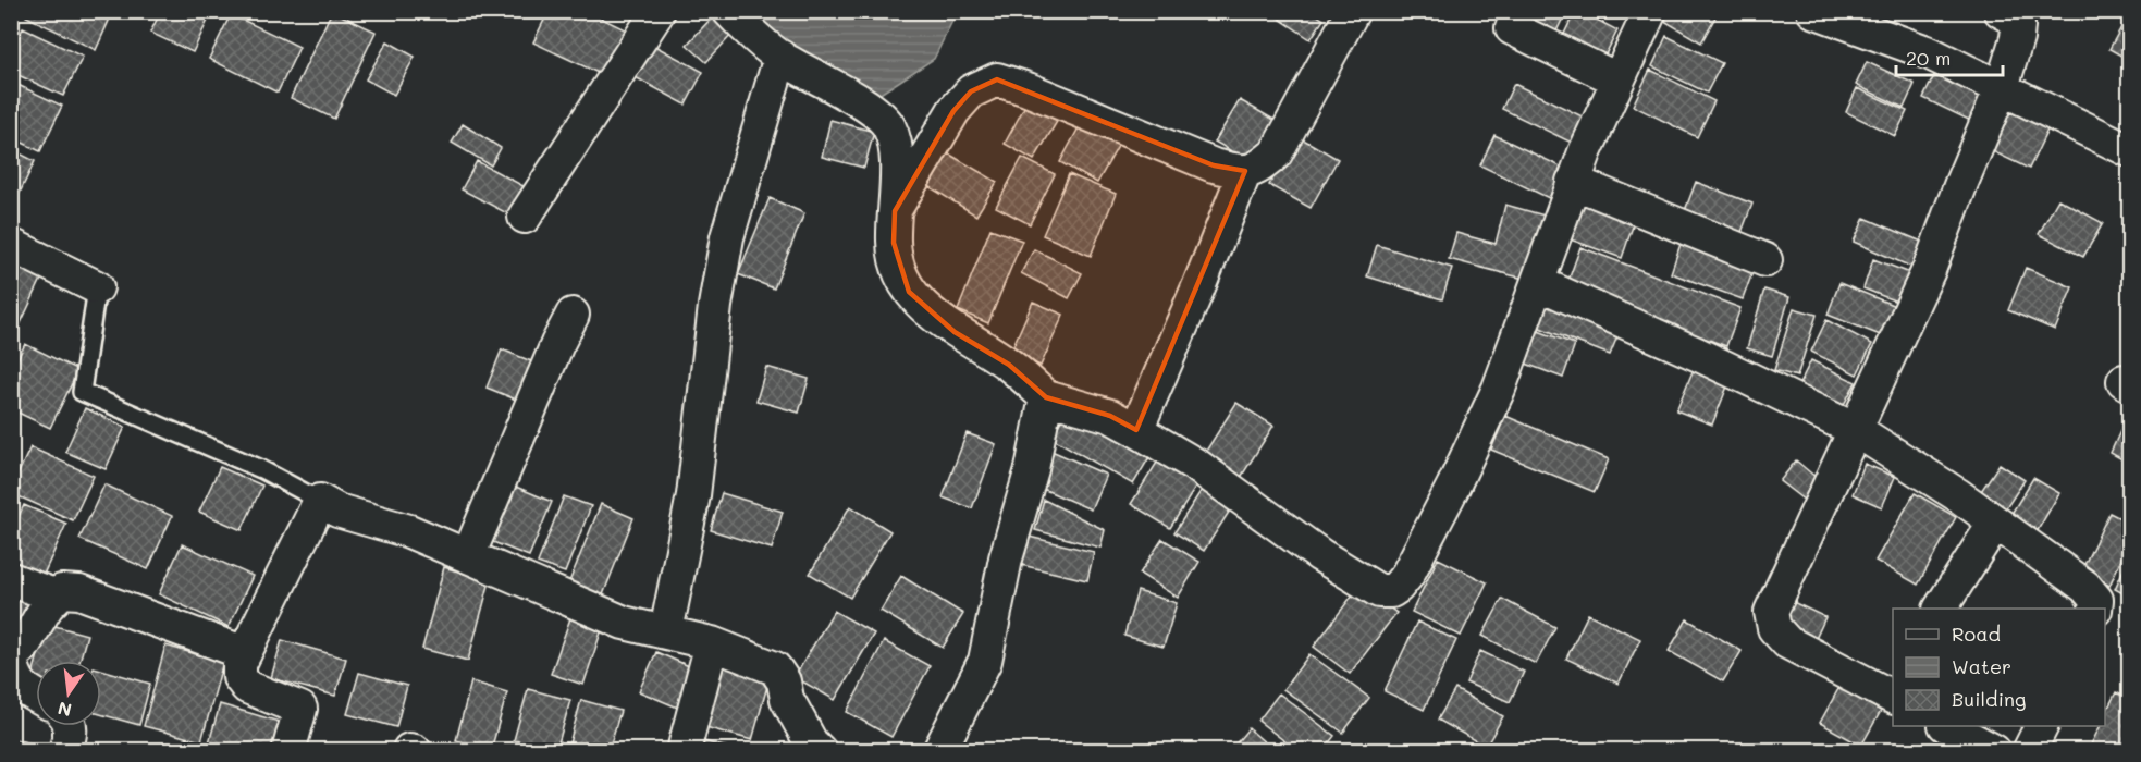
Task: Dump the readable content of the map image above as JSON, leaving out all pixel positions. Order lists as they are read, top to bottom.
{
  "legend": ["Road", "Water", "Building"],
  "scale_bar": "20 m",
  "north": "bottom"
}
